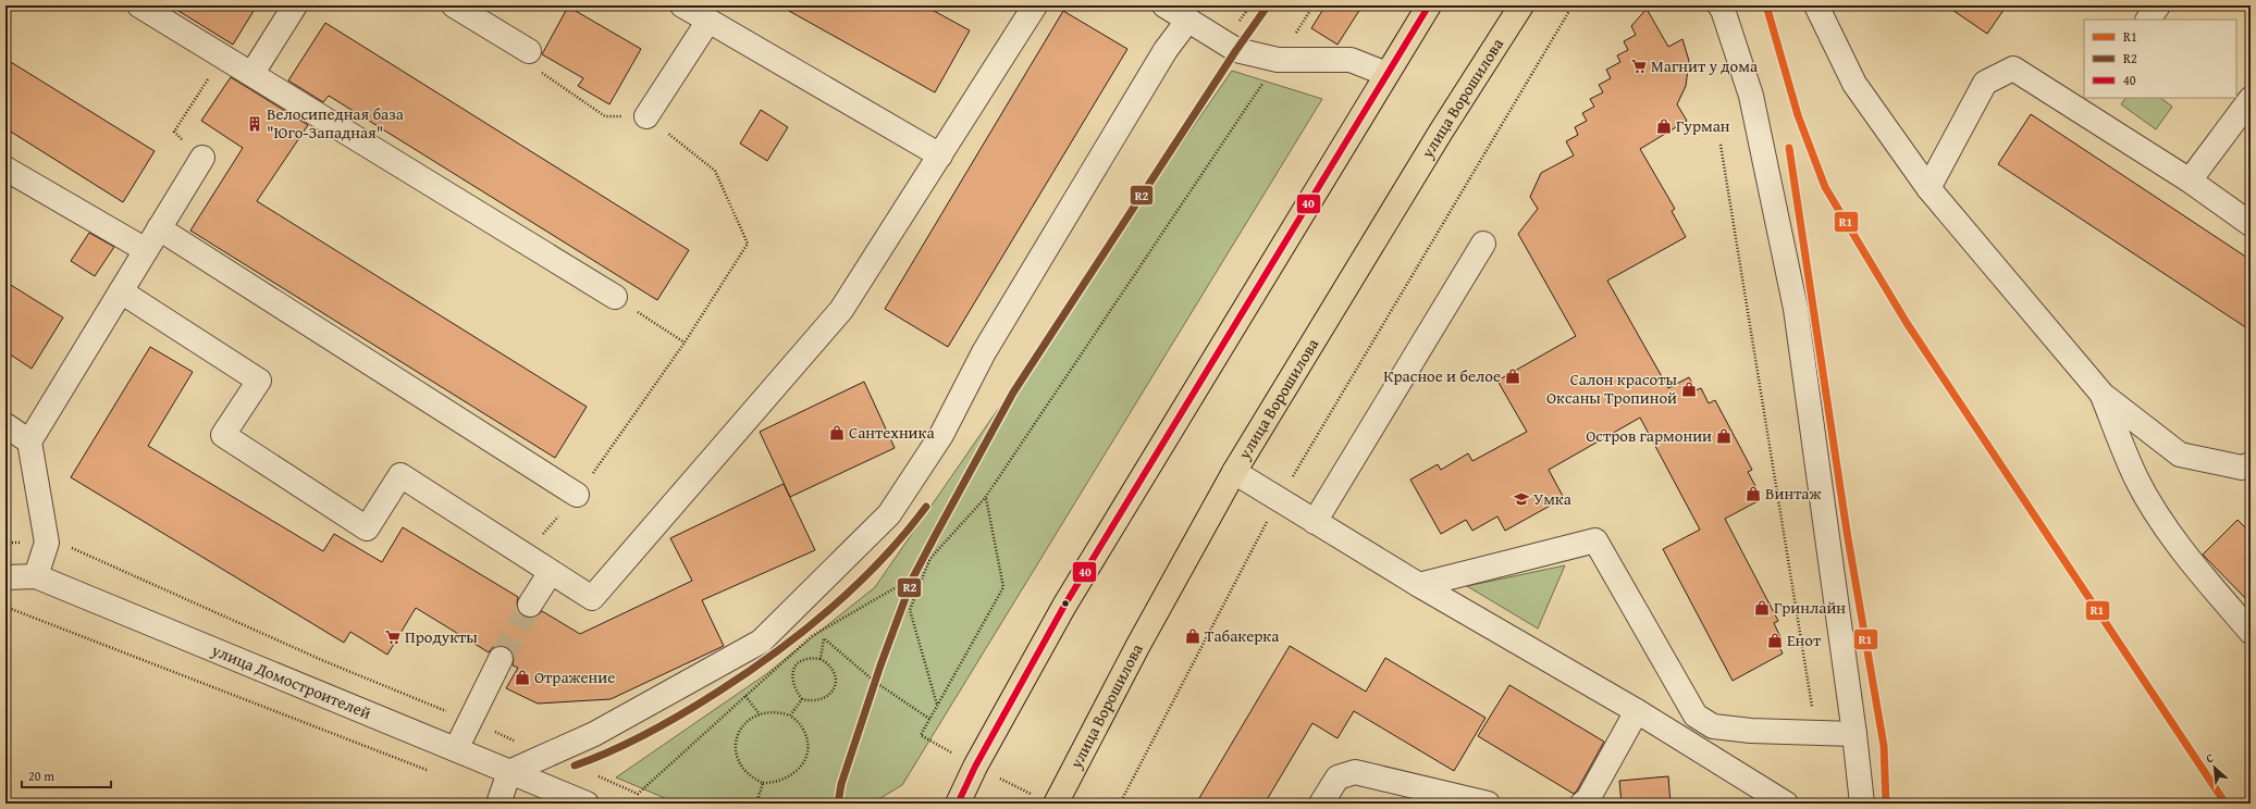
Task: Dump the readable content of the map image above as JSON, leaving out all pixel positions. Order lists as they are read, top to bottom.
{
  "streets": {
    "main road": ["улица Ворошилова"],
    "street": ["улица Домостроителей"]
  },
  "places": {
    "supermarket": ["Магнит у дома", "Продукты"],
    "building": ["Велосипедная база \"Юго-Западная\""],
    "shop": [
      "Гурман",
      "Красное и белое",
      "Салон красоты Оксаны Тропиной",
      "Сантехника",
      "Остров гармонии",
      "Винтаж",
      "Гринлайн",
      "Табакерка",
      "Енот",
      "Отражение"
    ],
    "school or university": ["Умка"]
  },
  "lines": ["transit line R1", "transit line R2", "transit line 40"],
  "legend": ["R1", "R2", "40"],
  "scale_bar": "20 m",
  "north": "top left"
}
